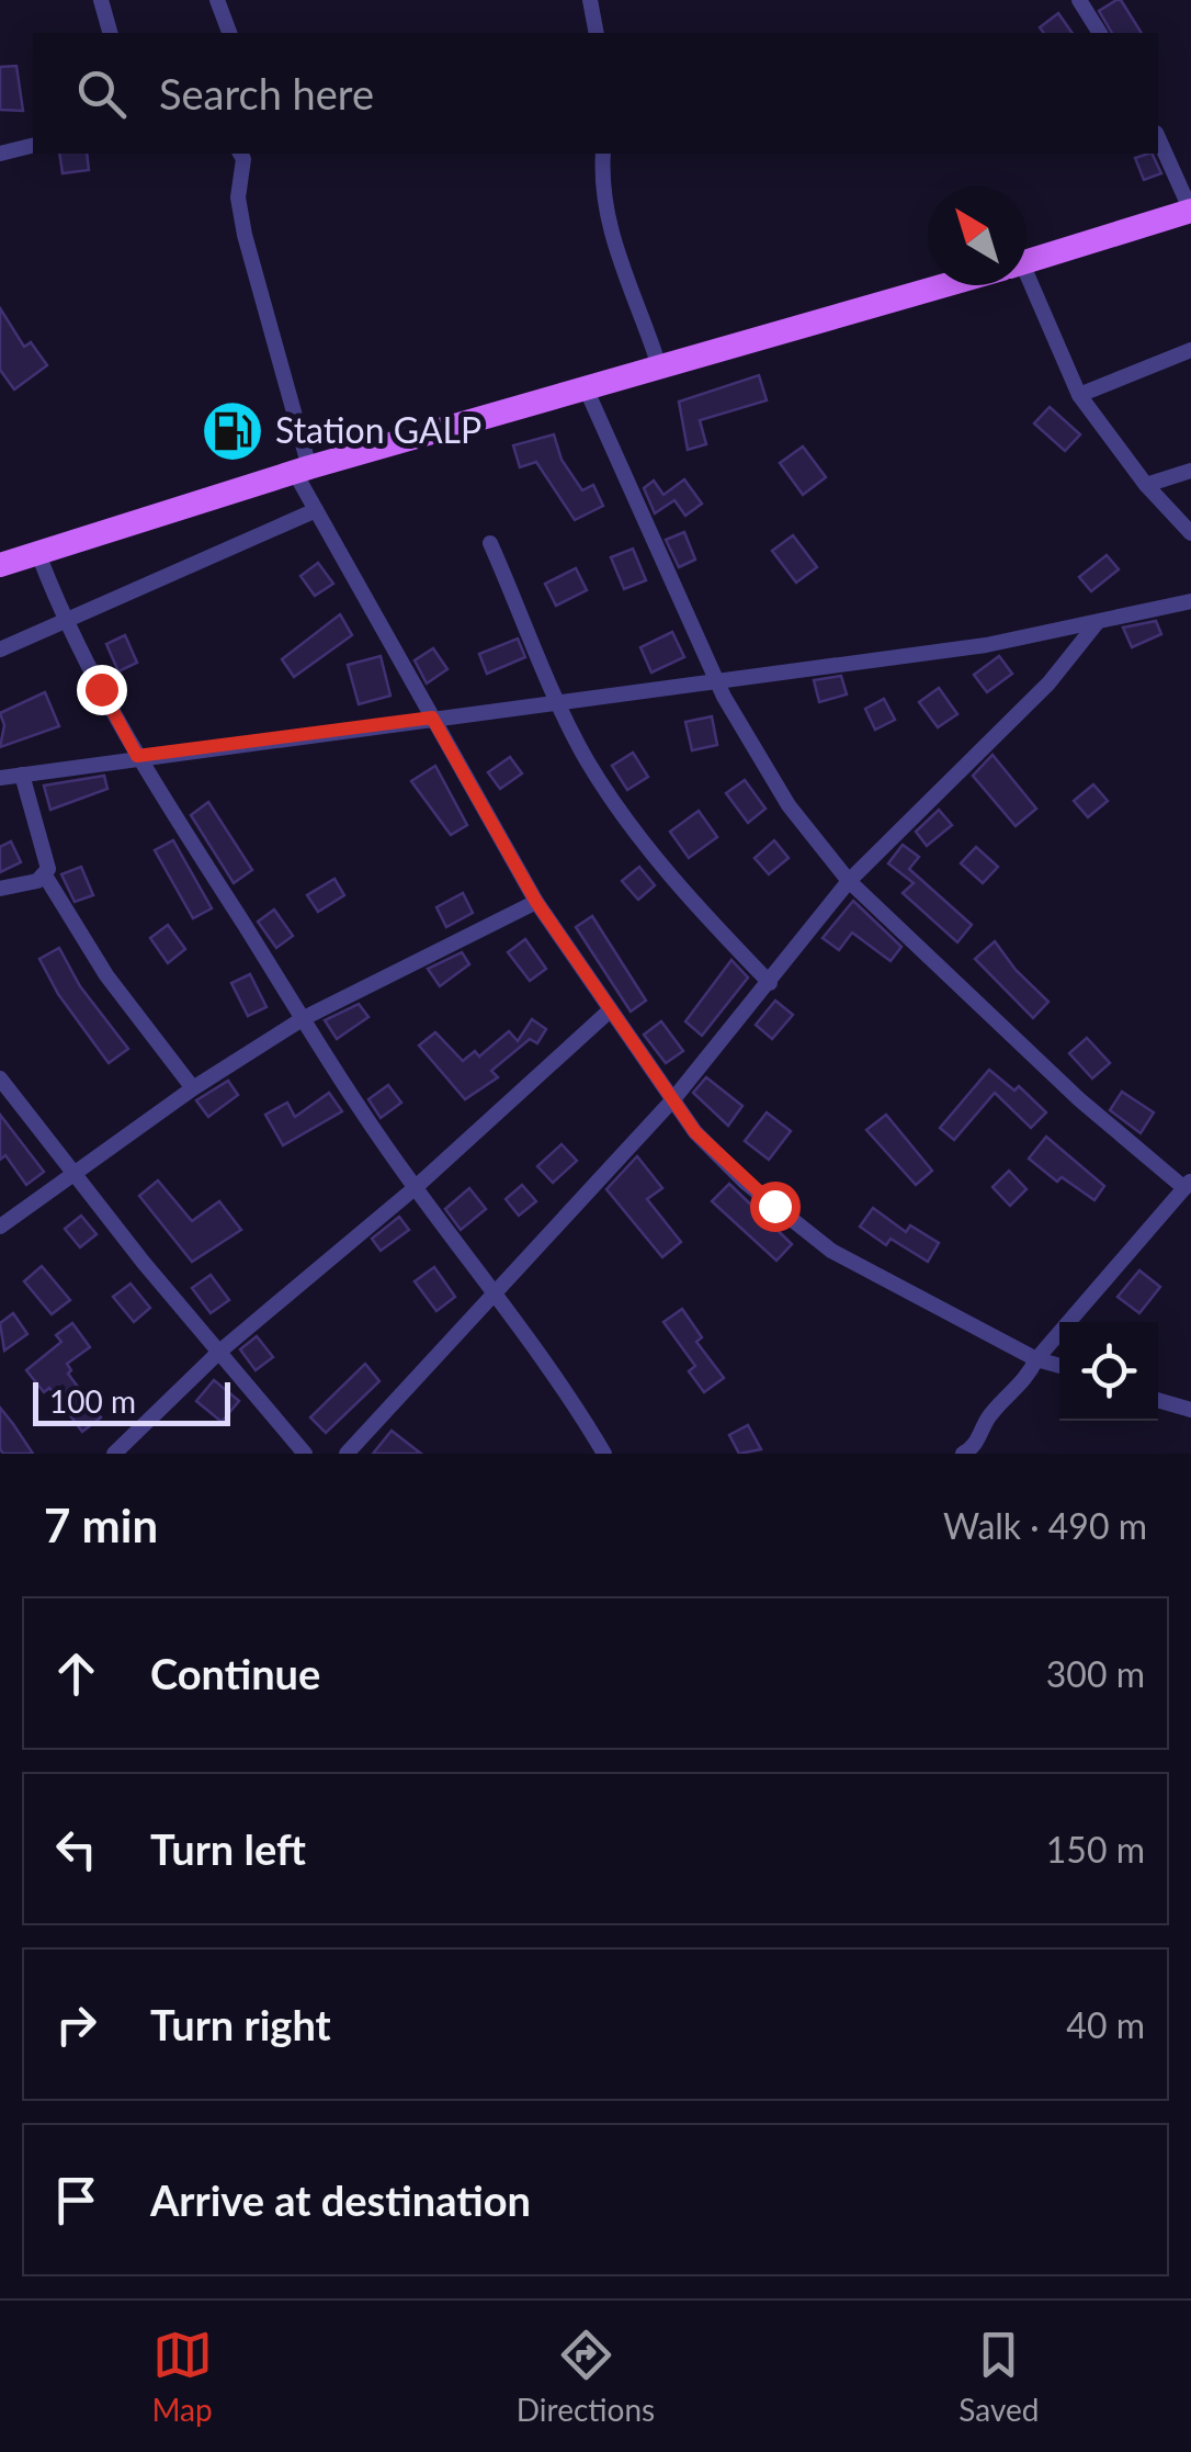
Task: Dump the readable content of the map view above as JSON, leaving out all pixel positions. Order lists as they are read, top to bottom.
{
  "places": {
    "fuel station": ["Station GALP"]
  },
  "scale_bar": "100 m",
  "north": "top left",
  "page": {
    "search": "Search here",
    "scale": "100 m",
    "heading": ["7 min", "Walk · 490 m"],
    "list": [
      ["Continue", "300 m"],
      ["Turn left", "150 m"],
      ["Turn right", "40 m"],
      "Arrive at destination"
    ],
    "nav": ["Map", "Directions", "Saved"]
  }
}
